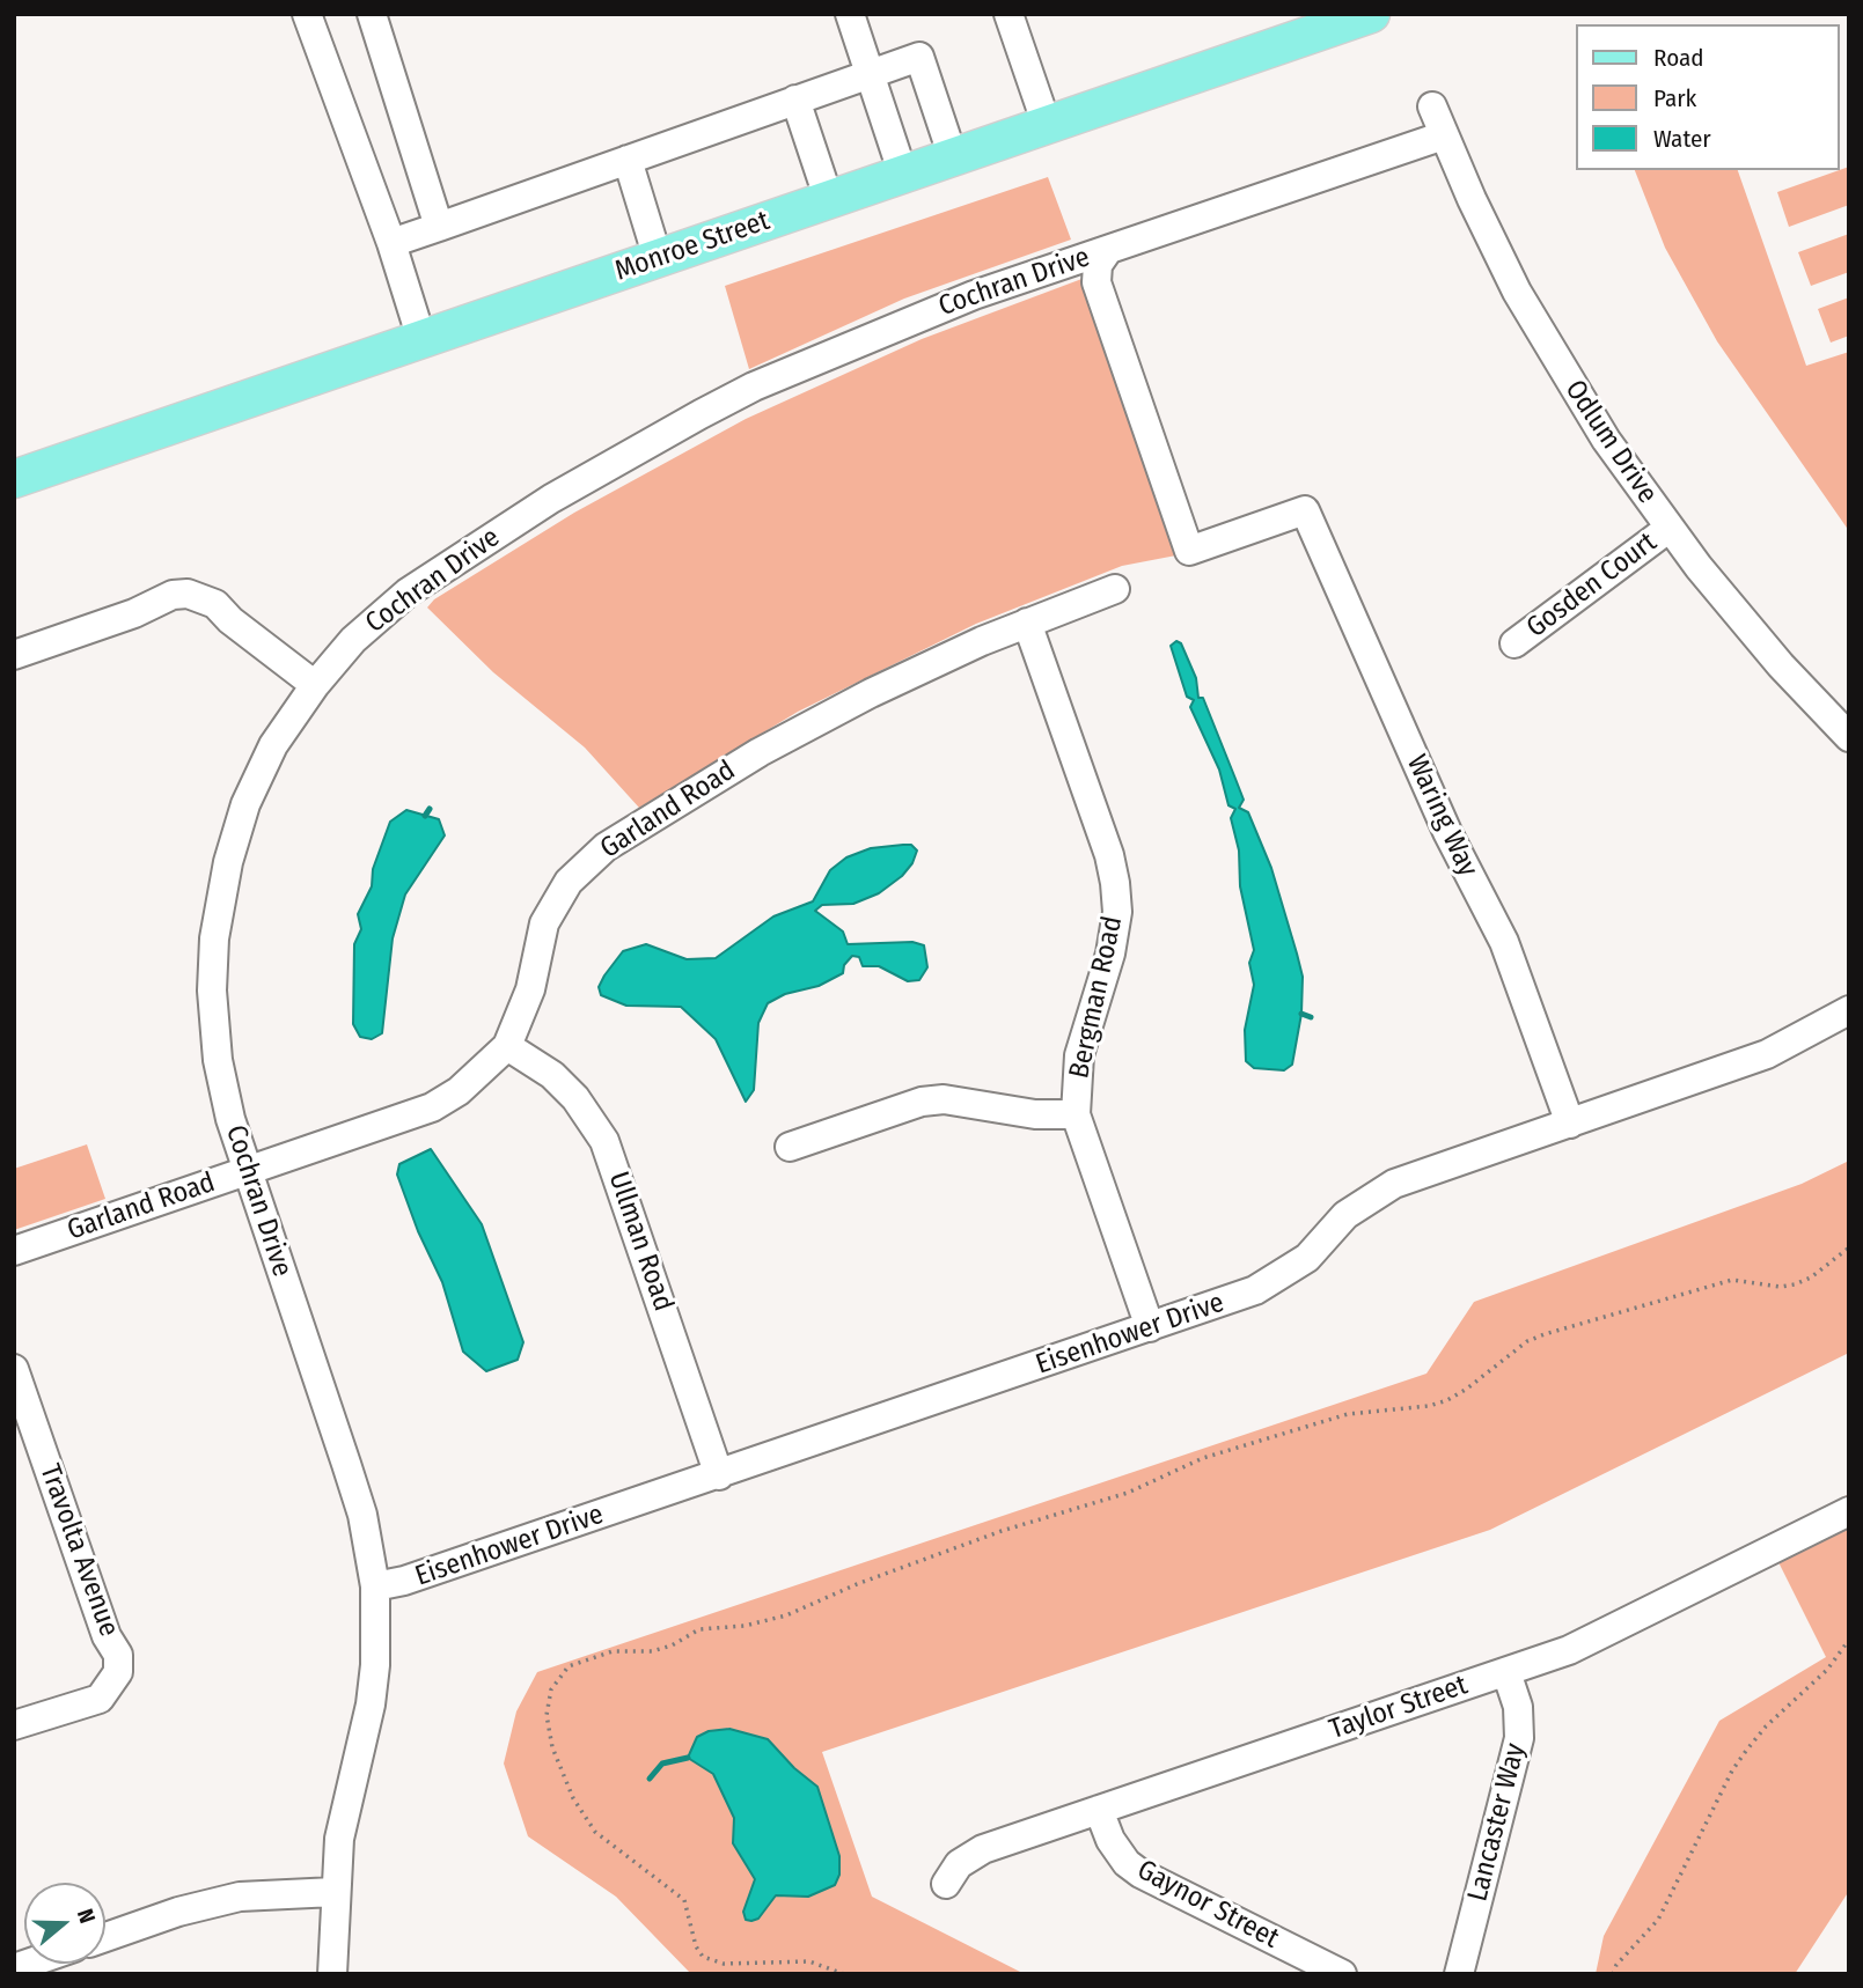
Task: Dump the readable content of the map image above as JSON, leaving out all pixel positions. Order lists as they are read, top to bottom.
{
  "streets": {
    "main road": ["Monroe Street"],
    "street": [
      "Cochran Drive",
      "Odlum Drive",
      "Gosden Court",
      "Garland Road",
      "Waring Way",
      "Bergman Road",
      "Ullman Road",
      "Eisenhower Drive",
      "Travolta Avenue",
      "Taylor Street",
      "Lancaster Way",
      "Gaynor Street"
    ]
  },
  "crossings": [
    ["Cochran Drive", "Odlum Drive"],
    ["Cochran Drive", "Garland Road"],
    ["Cochran Drive", "Waring Way"],
    ["Cochran Drive", "Eisenhower Drive"],
    ["Odlum Drive", "Gosden Court"],
    ["Garland Road", "Bergman Road"],
    ["Garland Road", "Ullman Road"],
    ["Waring Way", "Eisenhower Drive"],
    ["Bergman Road", "Eisenhower Drive"],
    ["Ullman Road", "Eisenhower Drive"],
    ["Taylor Street", "Lancaster Way"],
    ["Taylor Street", "Gaynor Street"]
  ],
  "legend": ["Road", "Park", "Water"],
  "north": "right"
}
